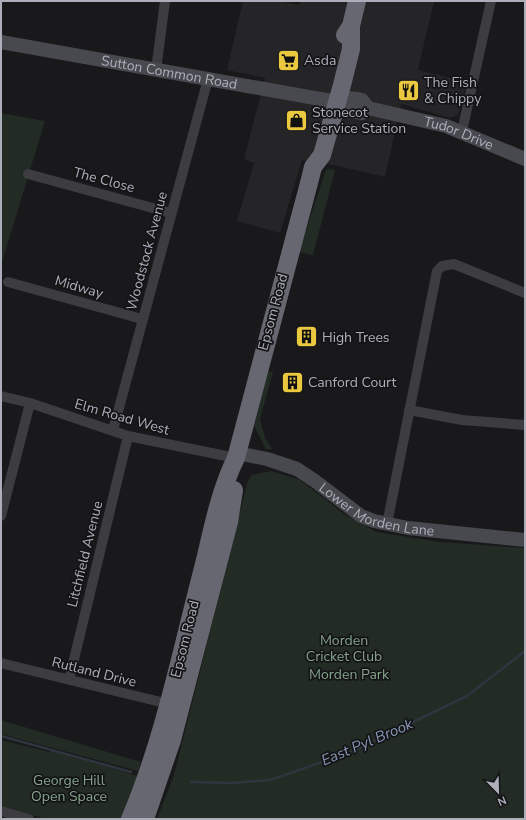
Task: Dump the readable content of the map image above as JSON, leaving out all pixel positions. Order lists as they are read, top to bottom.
{
  "streets": {
    "highway": ["Epsom Road"],
    "main road": ["Sutton Common Road", "Tudor Drive", "Lower Morden Lane"],
    "street": [
      "The Close",
      "Woodstock Avenue",
      "Midway",
      "Elm Road West",
      "Litchfield Avenue",
      "Rutland Drive"
    ]
  },
  "crossings": [
    ["Sutton Common Road", "Tudor Drive"],
    ["Sutton Common Road", "Woodstock Avenue"],
    ["Sutton Common Road", "Epsom Road"],
    ["Tudor Drive", "Epsom Road"],
    ["The Close", "Woodstock Avenue"],
    ["Woodstock Avenue", "Midway"],
    ["Woodstock Avenue", "Elm Road West"],
    ["Epsom Road", "Elm Road West"],
    ["Epsom Road", "Lower Morden Lane"],
    ["Epsom Road", "Rutland Drive"],
    ["Elm Road West", "Lower Morden Lane"],
    ["Elm Road West", "Litchfield Avenue"],
    ["Litchfield Avenue", "Rutland Drive"]
  ],
  "water": ["East Pyl Brook"],
  "parks": ["Morden Cricket Club", "Morden Park", "George Hill Open Space"],
  "places": {
    "supermarket": ["Asda"],
    "restaurant": ["The Fish & Chippy"],
    "shop": ["Stonecot Service Station"],
    "building": ["High Trees", "Canford Court"]
  },
  "north": "bottom right"
}
